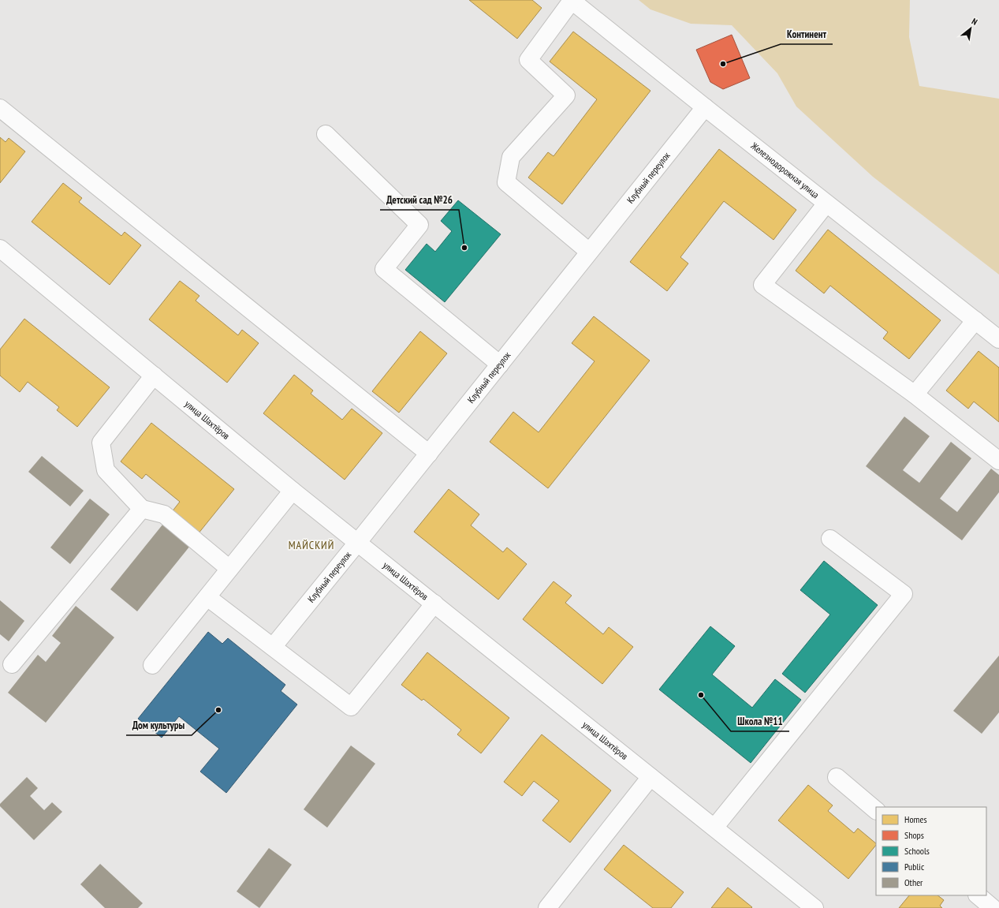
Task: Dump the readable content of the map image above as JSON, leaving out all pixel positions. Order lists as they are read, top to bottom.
{
  "streets": {
    "street": ["Железнодорожная улица", "Клубный переулок", "улица Шахтёров"]
  },
  "crossings": [
    ["Железнодорожная улица", "Клубный переулок"],
    ["Клубный переулок", "улица Шахтёров"]
  ],
  "districts": ["МАЙСКИЙ"],
  "places": [
    "Континент",
    "Детский сад №26",
    "Школа №11",
    "Дом культуры"
  ],
  "legend": [
    "Homes",
    "Shops",
    "Schools",
    "Public",
    "Other"
  ],
  "north": "top right"
}
